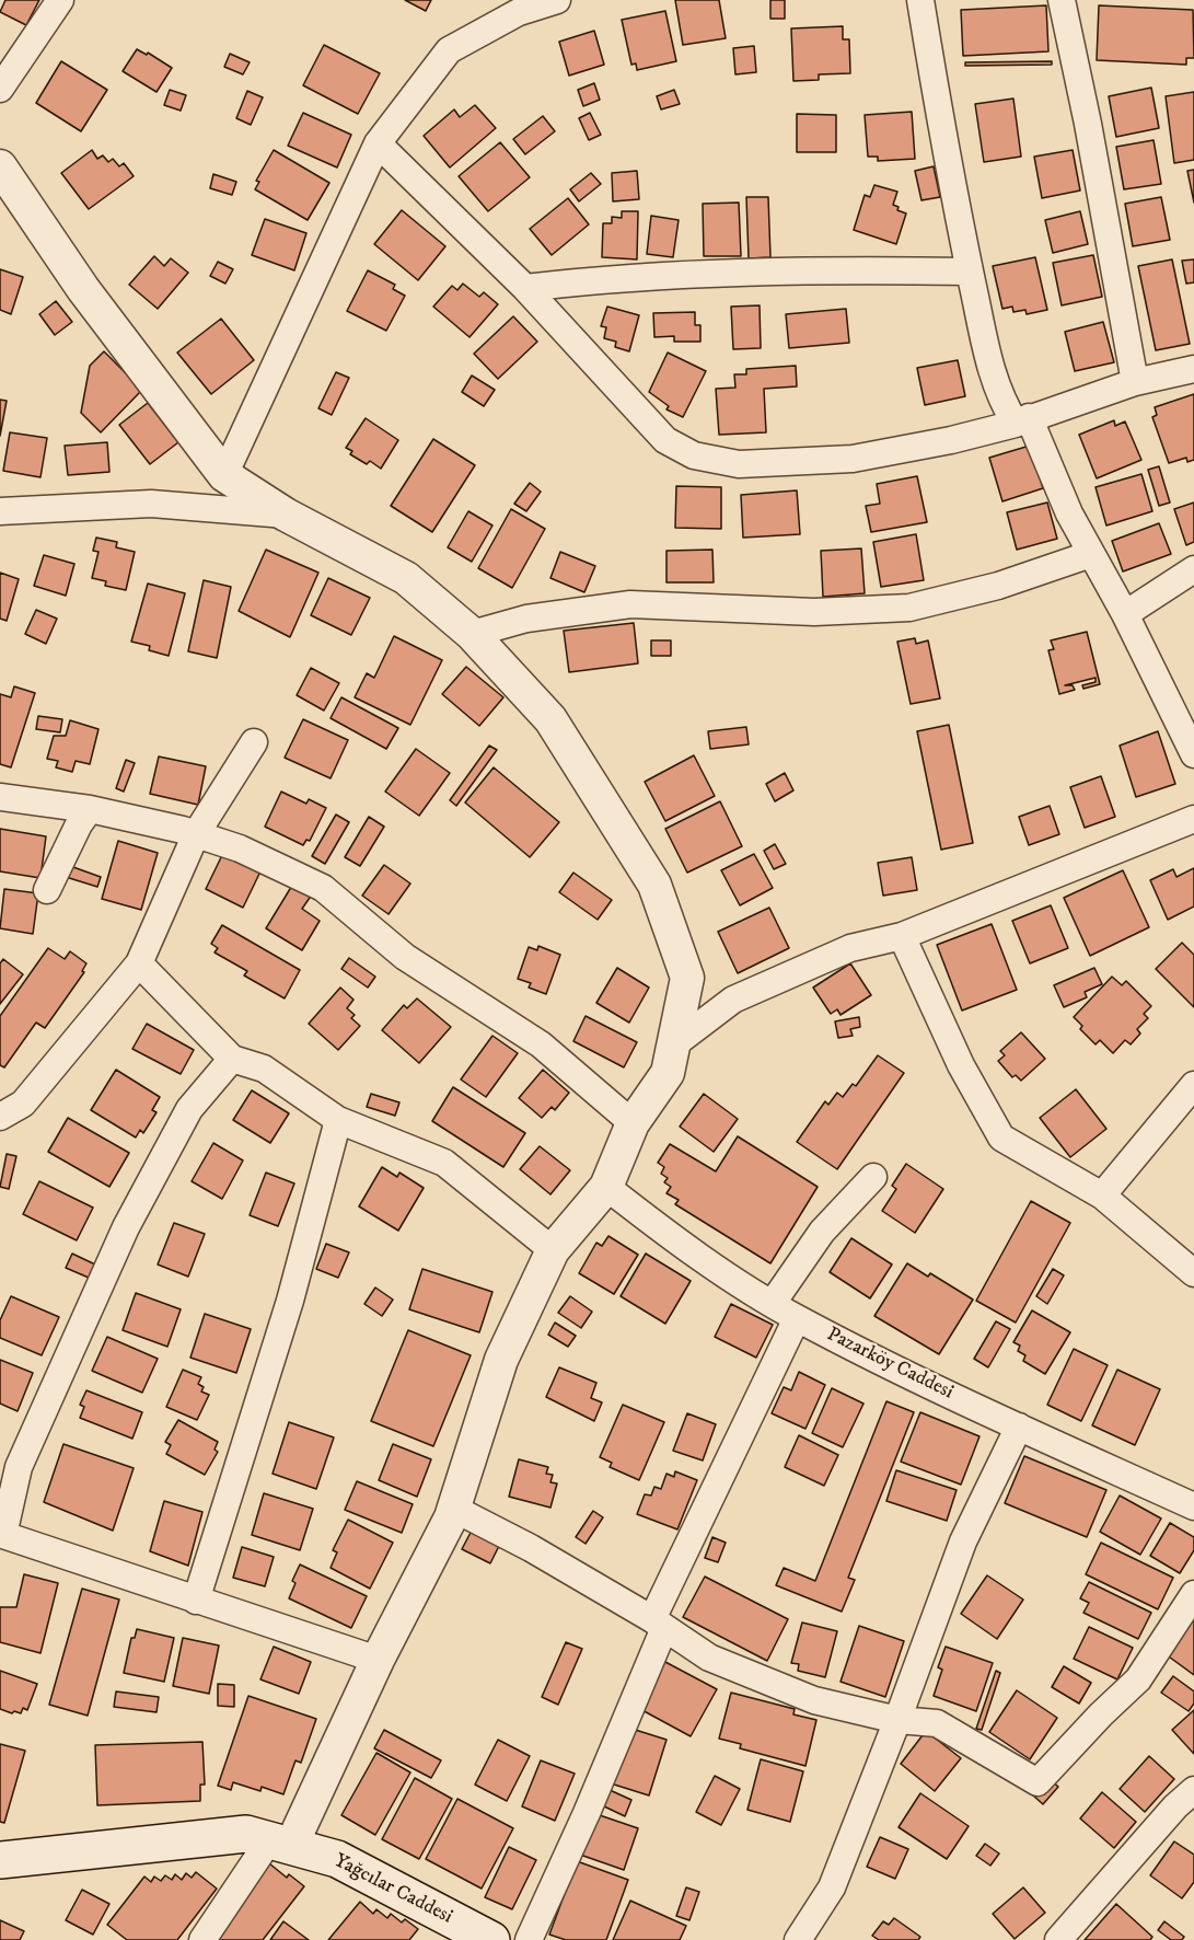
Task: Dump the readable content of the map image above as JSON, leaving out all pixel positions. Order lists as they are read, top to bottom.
{
  "streets": {
    "main road": ["Yağcılar Caddesi"],
    "street": ["Pazarköy Caddesi"]
  }
}
